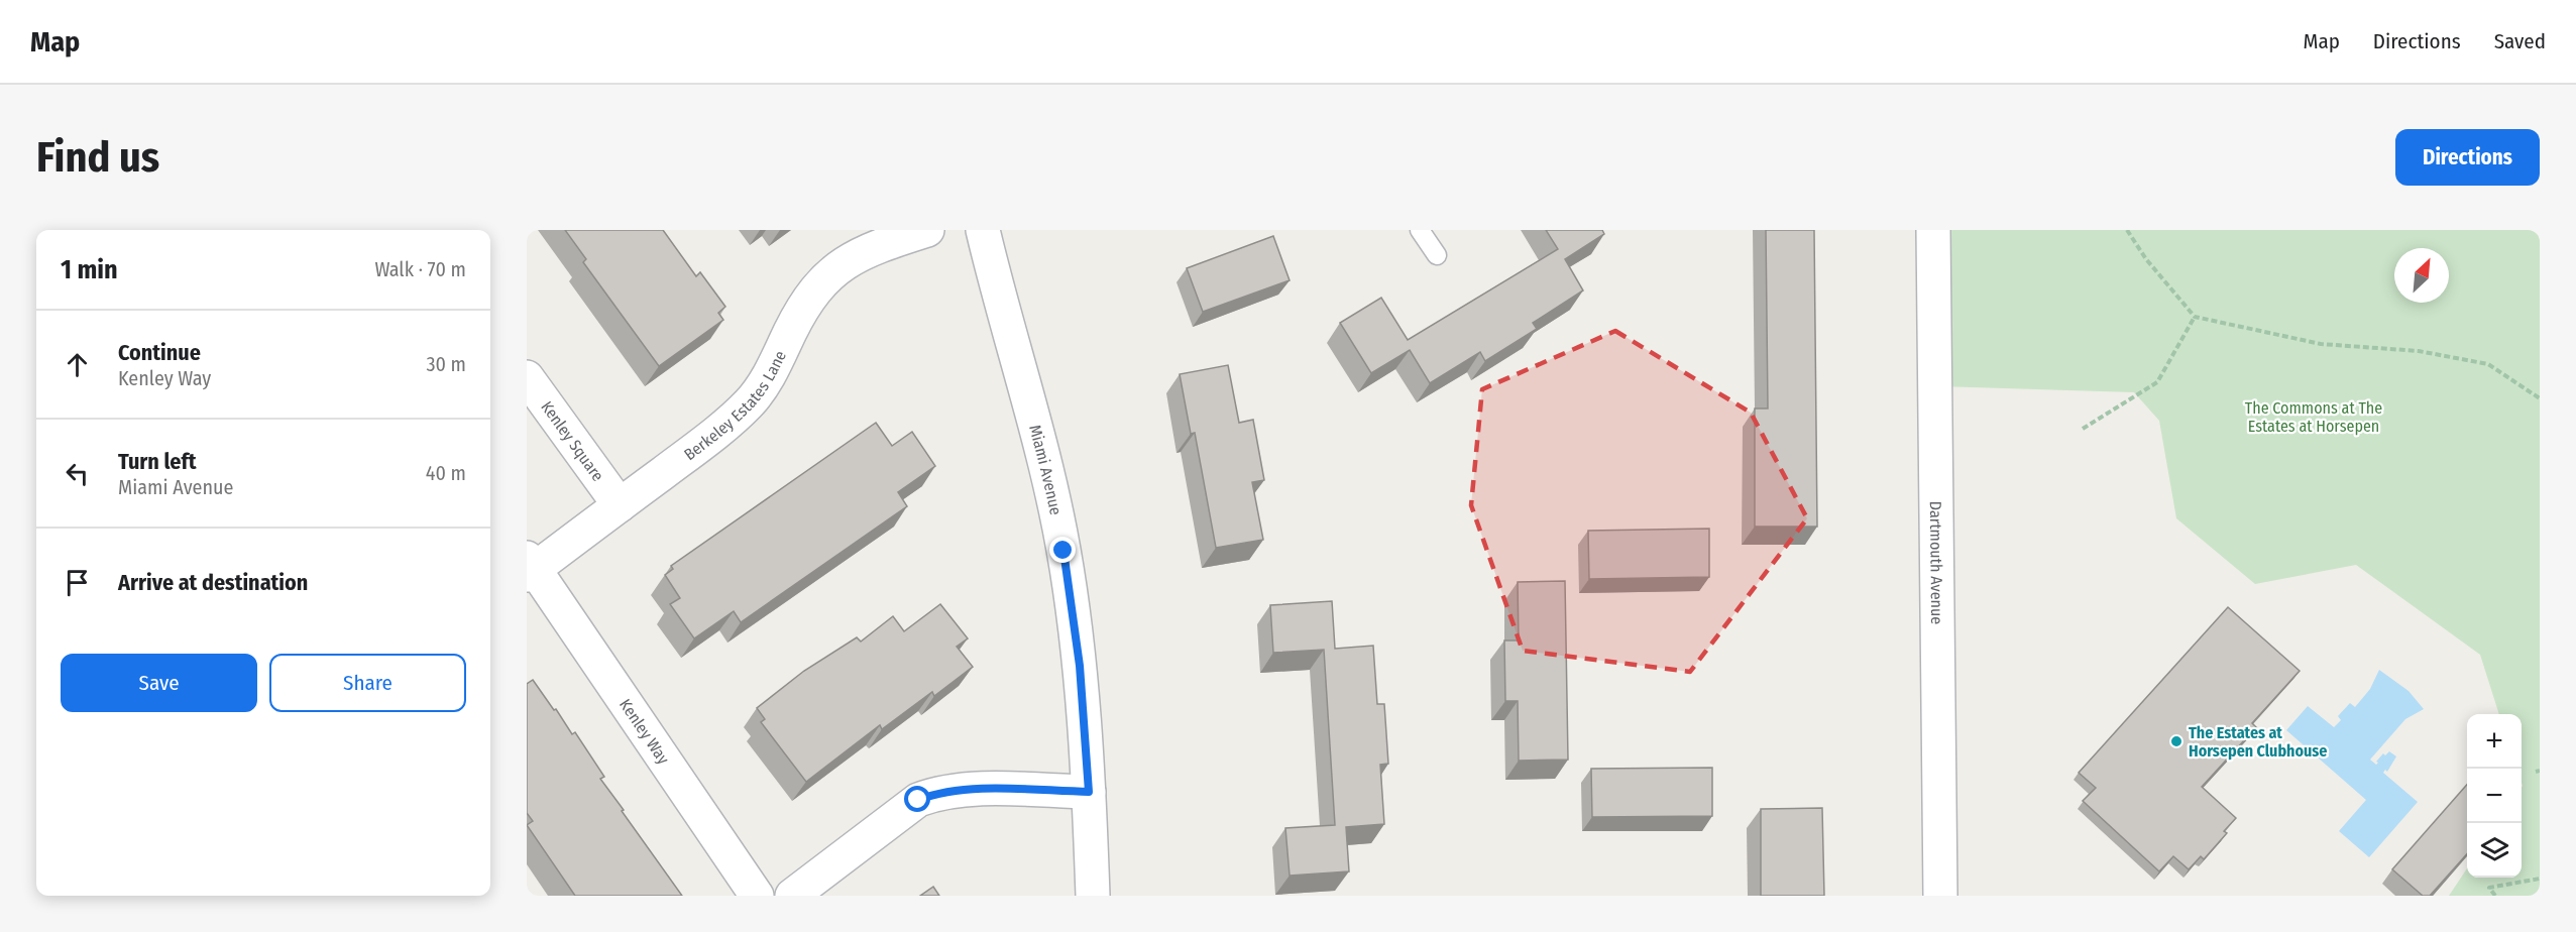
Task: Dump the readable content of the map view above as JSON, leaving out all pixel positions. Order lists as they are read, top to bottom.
{
  "streets": {
    "street": [
      "Berkeley Estates Lane",
      "Kenley Square",
      "Miami Avenue",
      "Dartmouth Avenue",
      "Kenley Way"
    ]
  },
  "crossings": [
    ["Berkeley Estates Lane", "Kenley Square"],
    ["Berkeley Estates Lane", "Kenley Way"]
  ],
  "parks": ["The Commons at The Estates at Horsepen"],
  "places": ["The Estates at Horsepen Clubhouse"],
  "north": "top right",
  "page": {
    "header": "Map",
    "nav": ["Map", "Directions", "Saved"],
    "buttons": [
      "Directions",
      ["Save", "Share"]
    ],
    "title": "Find us",
    "heading": ["1 min", "Walk · 70 m"],
    "list": [
      ["Continue", "Kenley Way", "30 m"],
      ["Turn left", "Miami Avenue", "40 m"],
      "Arrive at destination"
    ],
    "map_buttons": ["+", "−"]
  }
}
